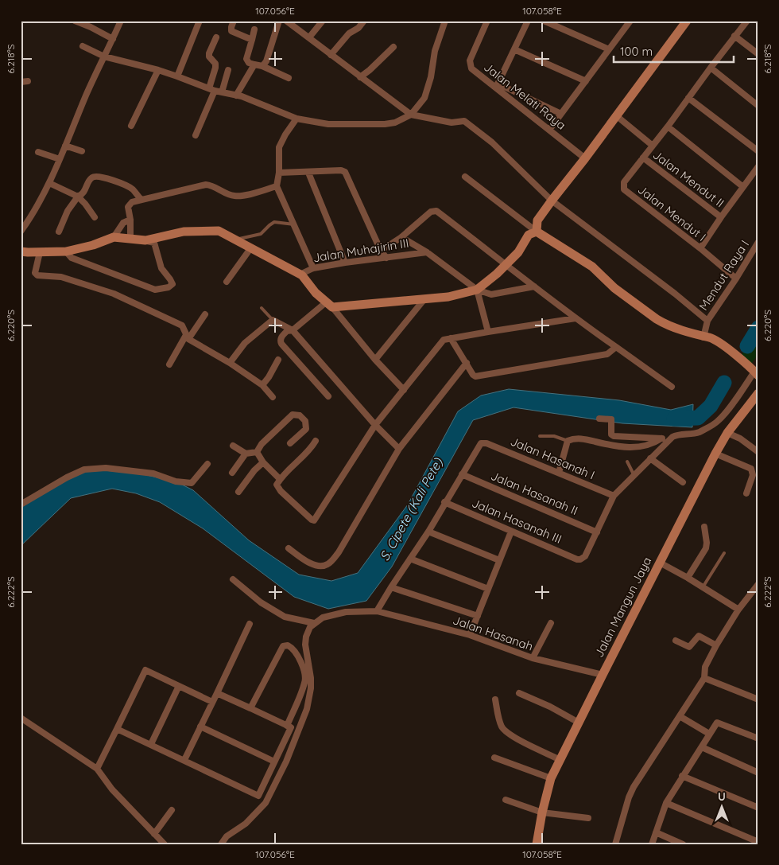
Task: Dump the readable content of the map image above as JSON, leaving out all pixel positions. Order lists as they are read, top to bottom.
{
  "streets": {
    "street": [
      "Jalan Melati Raya",
      "Jalan Mendut II",
      "Jalan Mendut I",
      "Jalan Muhajirin III",
      "Mendut Raya I",
      "Jalan Hasanah I",
      "Jalan Hasanah II",
      "Jalan Hasanah III",
      "Jalan Mangun Jaya",
      "Jalan Hasanah"
    ]
  },
  "crossings": [
    ["Jalan Mendut II", "Jalan Mendut I"],
    ["Jalan Mendut I", "Mendut Raya I"],
    ["Jalan Hasanah I", "Jalan Hasanah II"],
    ["Jalan Hasanah II", "Jalan Hasanah III"],
    ["Jalan Mangun Jaya", "Jalan Hasanah"]
  ],
  "water": ["S. Cipete (Kali Pete)"],
  "scale_bar": "100 m",
  "north": "top",
  "coordinates": [
    "107.056°E",
    "107.058°E",
    "6.218°S",
    "6.220°S",
    "6.222°S"
  ]
}
